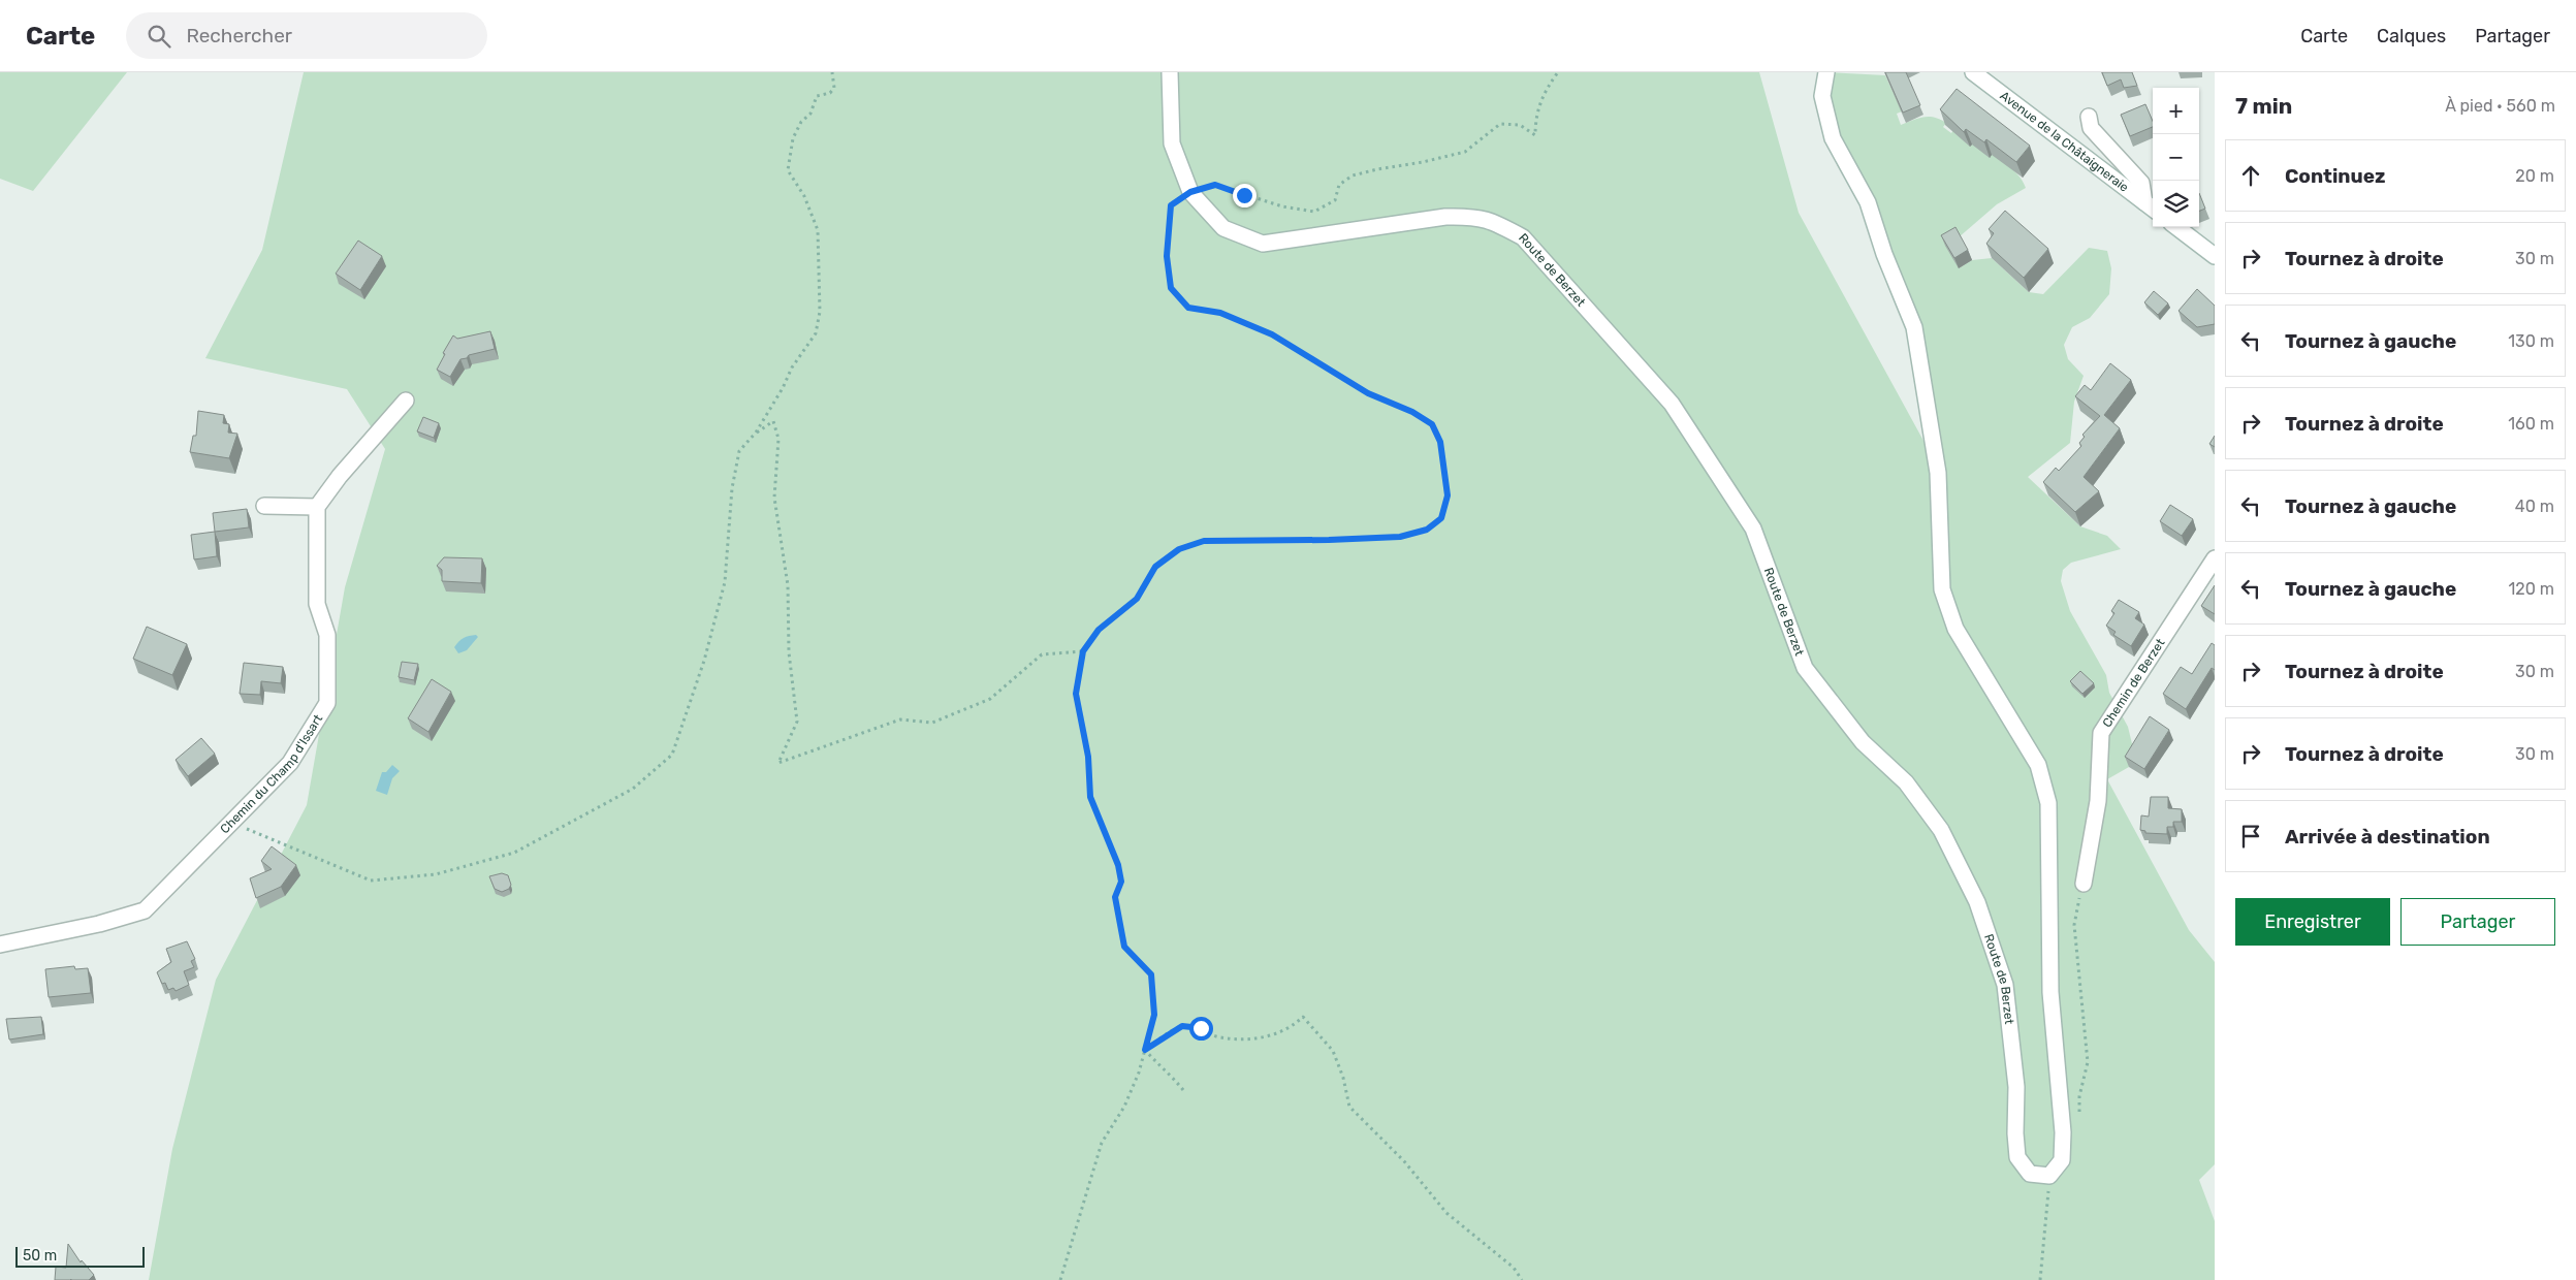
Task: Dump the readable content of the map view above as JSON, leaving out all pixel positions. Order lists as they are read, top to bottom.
{
  "streets": {
    "street": [
      "Avenue de la Châtaigneraie",
      "Route de Berzet",
      "Chemin de Berzet",
      "Chemin du Champ d'Issart"
    ]
  },
  "scale_bar": "50 m",
  "page": {
    "header": "Carte",
    "search": "Rechercher",
    "nav": ["Carte", "Calques", "Partager"],
    "heading": ["7 min", "À pied · 560 m"],
    "map_buttons": ["+", "−"],
    "list": [
      ["Continuez", "20 m"],
      ["Tournez à droite", "30 m"],
      ["Tournez à gauche", "130 m"],
      ["Tournez à droite", "160 m"],
      ["Tournez à gauche", "40 m"],
      ["Tournez à gauche", "120 m"],
      ["Tournez à droite", "30 m"],
      ["Tournez à droite", "30 m"],
      "Arrivée à destination"
    ],
    "buttons": ["Enregistrer", "Partager"],
    "scale": "50 m"
  }
}
